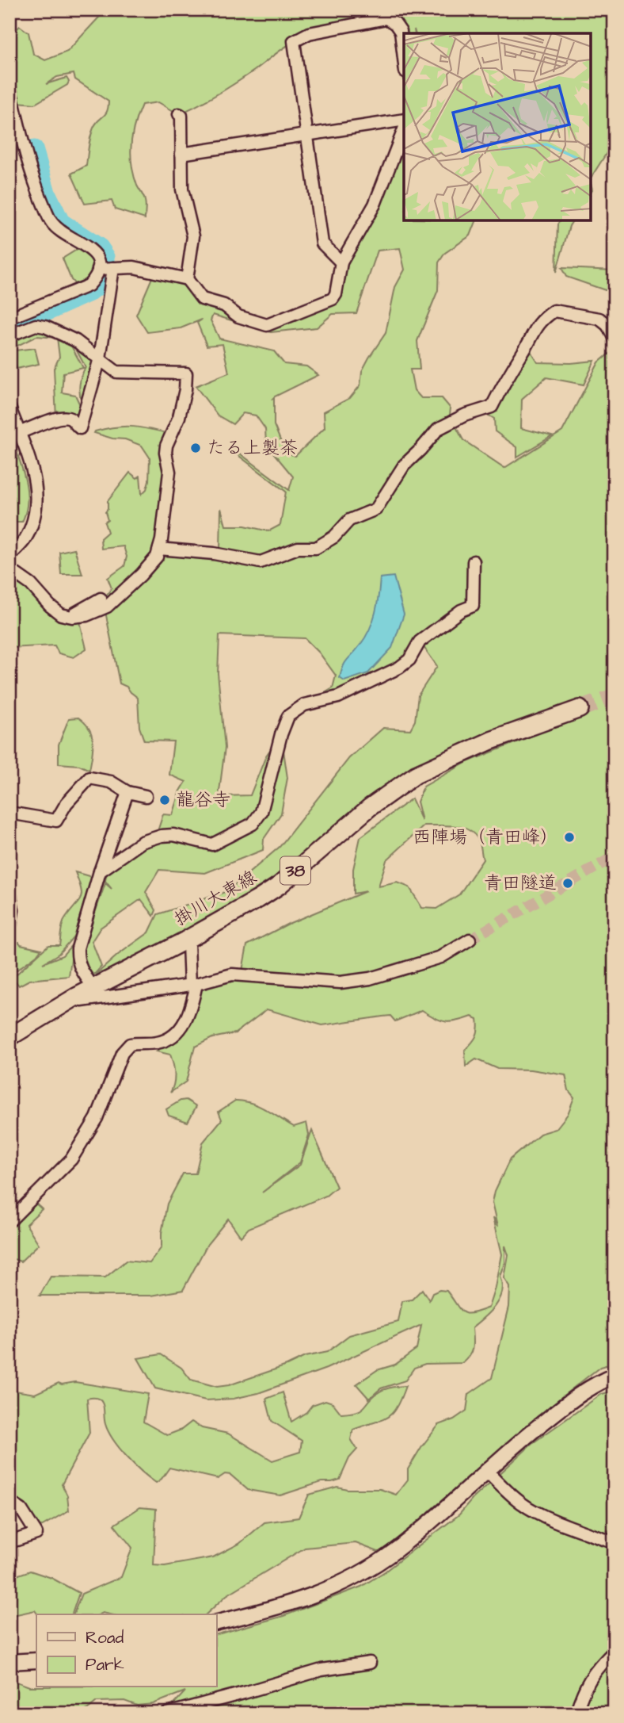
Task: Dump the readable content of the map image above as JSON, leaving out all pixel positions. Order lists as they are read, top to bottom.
{
  "streets": {
    "main road": ["38", "掛川大東線"]
  },
  "places": [
    "たる上製茶",
    "龍谷寺",
    "西陣場（青田峰）",
    "青田隧道"
  ],
  "legend": ["Road", "Park"]
}
